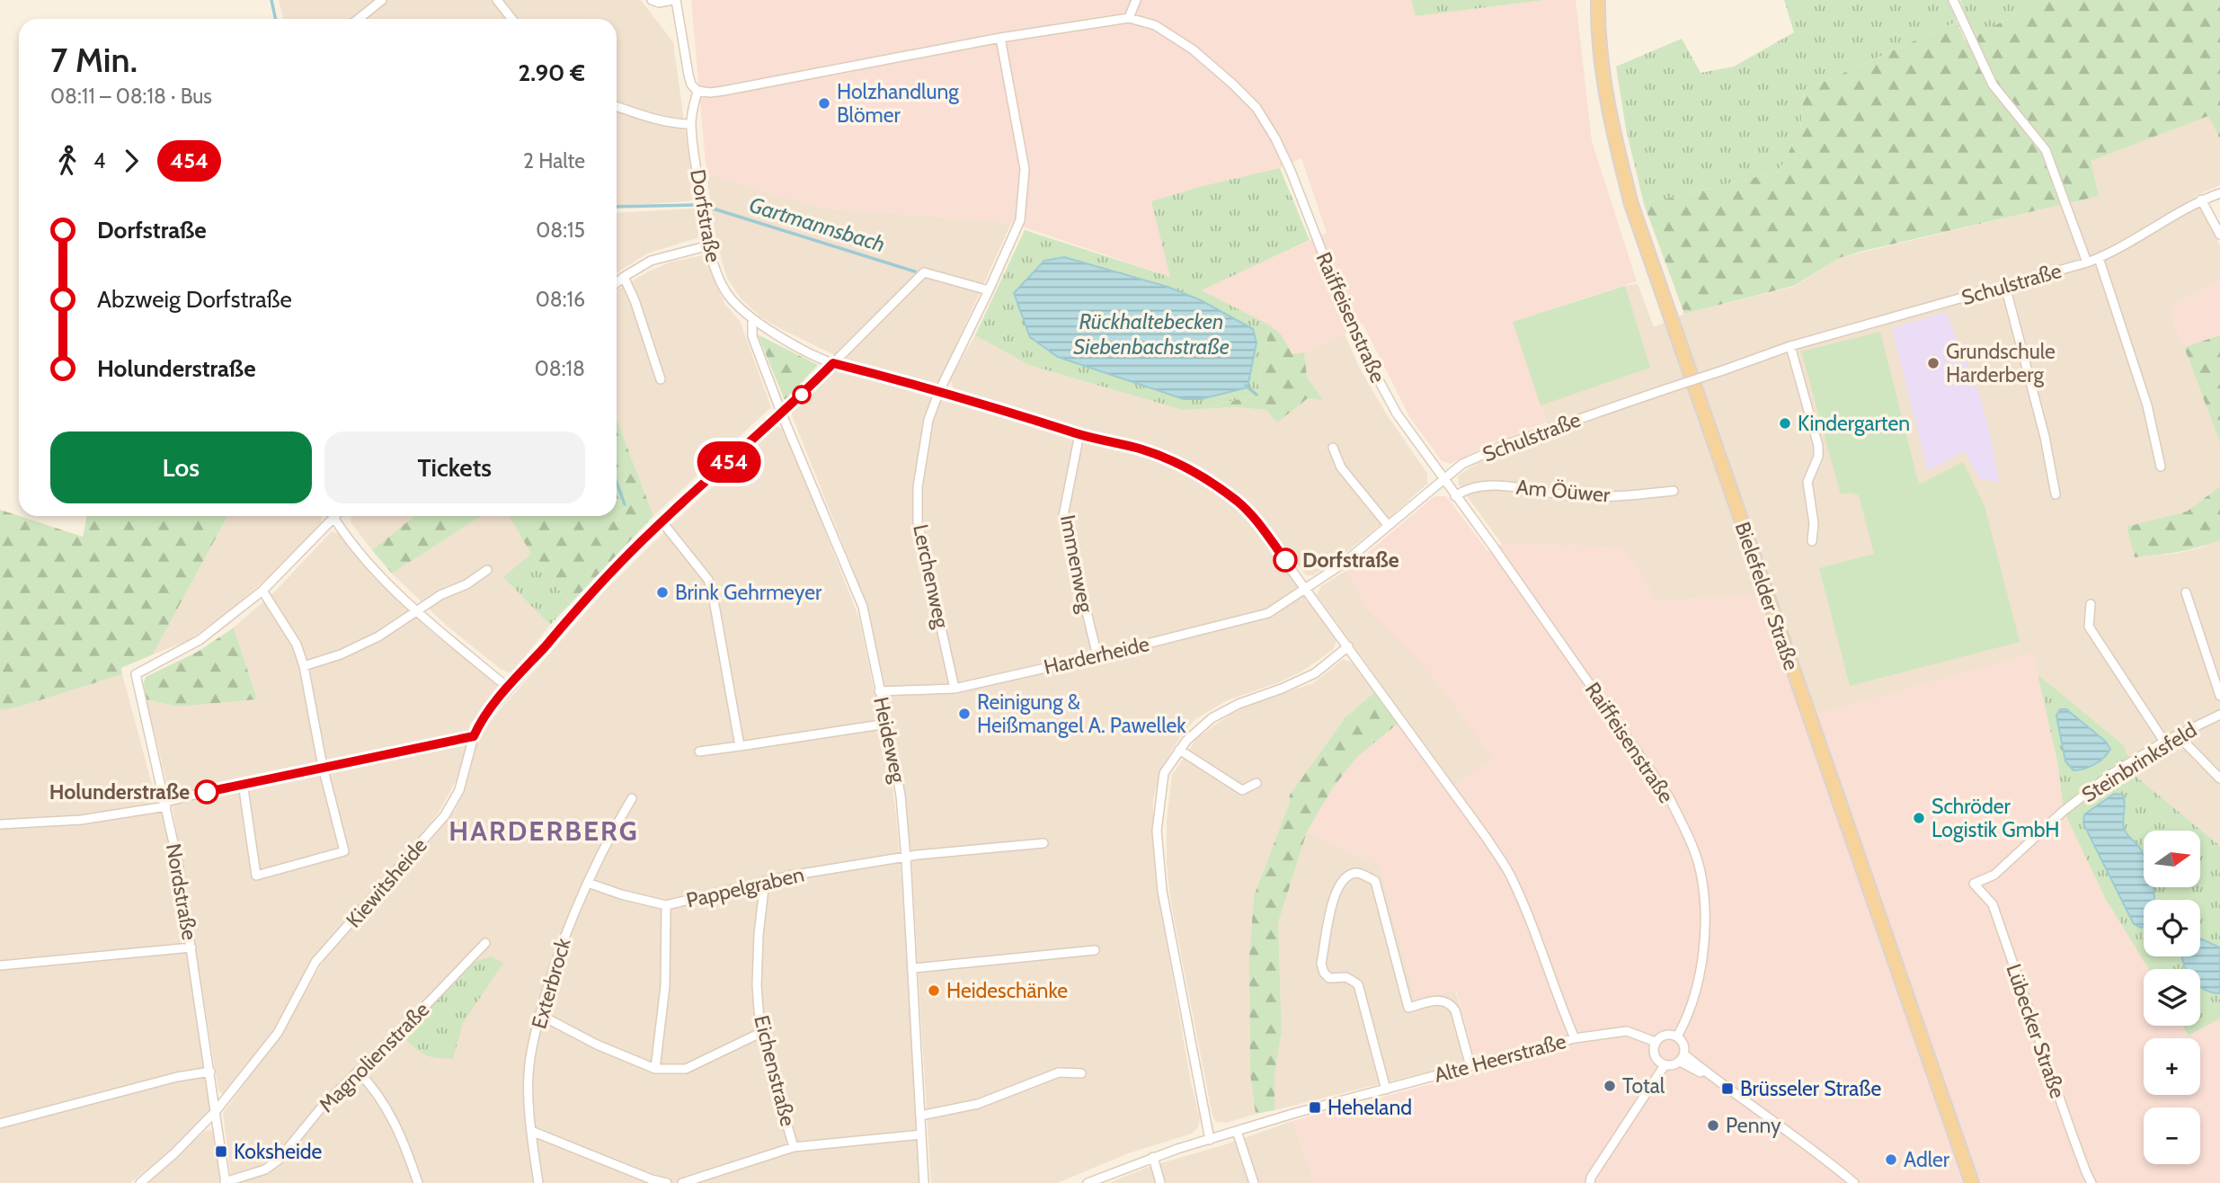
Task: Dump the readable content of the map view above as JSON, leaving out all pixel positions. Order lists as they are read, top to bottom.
{
  "streets": {
    "main road": ["Bielefelder Straße"],
    "street": [
      "Dorfstraße",
      "Schulstraße",
      "Raiffeisenstraße",
      "Am Öüwer",
      "Immenweg",
      "Lerchenweg",
      "Harderheide",
      "Heideweg",
      "Steinbrinksfeld",
      "Kiewitsheide",
      "Pappelgraben",
      "Nordstraße",
      "Exterbrock",
      "Lübecker Straße",
      "Magnolienstraße",
      "Alte Heerstraße",
      "Eichenstraße"
    ]
  },
  "crossings": [
    ["Dorfstraße", "Schulstraße"],
    ["Dorfstraße", "Raiffeisenstraße"],
    ["Dorfstraße", "Immenweg"],
    ["Dorfstraße", "Lerchenweg"],
    ["Dorfstraße", "Harderheide"],
    ["Dorfstraße", "Heideweg"],
    ["Dorfstraße", "Kiewitsheide"],
    ["Dorfstraße", "Alte Heerstraße"],
    ["Schulstraße", "Raiffeisenstraße"],
    ["Schulstraße", "Harderheide"],
    ["Raiffeisenstraße", "Am Öüwer"],
    ["Raiffeisenstraße", "Lerchenweg"],
    ["Raiffeisenstraße", "Alte Heerstraße"],
    ["Immenweg", "Harderheide"],
    ["Lerchenweg", "Harderheide"],
    ["Lerchenweg", "Kiewitsheide"],
    ["Harderheide", "Heideweg"],
    ["Heideweg", "Kiewitsheide"],
    ["Heideweg", "Pappelgraben"],
    ["Steinbrinksfeld", "Lübecker Straße"],
    ["Kiewitsheide", "Nordstraße"],
    ["Pappelgraben", "Exterbrock"],
    ["Pappelgraben", "Eichenstraße"]
  ],
  "districts": ["HARDERBERG"],
  "water": ["Gartmannsbach", "Rückhaltebecken Siebenbachstraße"],
  "places": {
    "other": [
      "Holzhandlung Blömer",
      "Grundschule Harderberg",
      "Kindergarten",
      "Dorfstraße",
      "Brink Gehrmeyer",
      "Reinigung & Heißmangel A. Pawellek",
      "Holunderstraße",
      "Schröder Logistik GmbH",
      "Heideschänke",
      "Total",
      "Penny",
      "Adler"
    ],
    "transit": ["Brüsseler Straße", "Heheland", "Koksheide"]
  },
  "lines": ["bus line 454"],
  "north": "right",
  "page": {
    "on_map": "454",
    "heading": ["7 Min.", "08:11 – 08:18 · Bus", "2.90 €"],
    "legs": ["4", "454", "2 Halte"],
    "list": [
      {
        "name": "Dorfstraße",
        "value": "08:15"
      },
      {
        "name": "Abzweig Dorfstraße",
        "value": "08:16"
      },
      {
        "name": "Holunderstraße",
        "value": "08:18"
      }
    ],
    "buttons": ["Los", "Tickets"],
    "map_buttons": ["+", "−"]
  }
}
